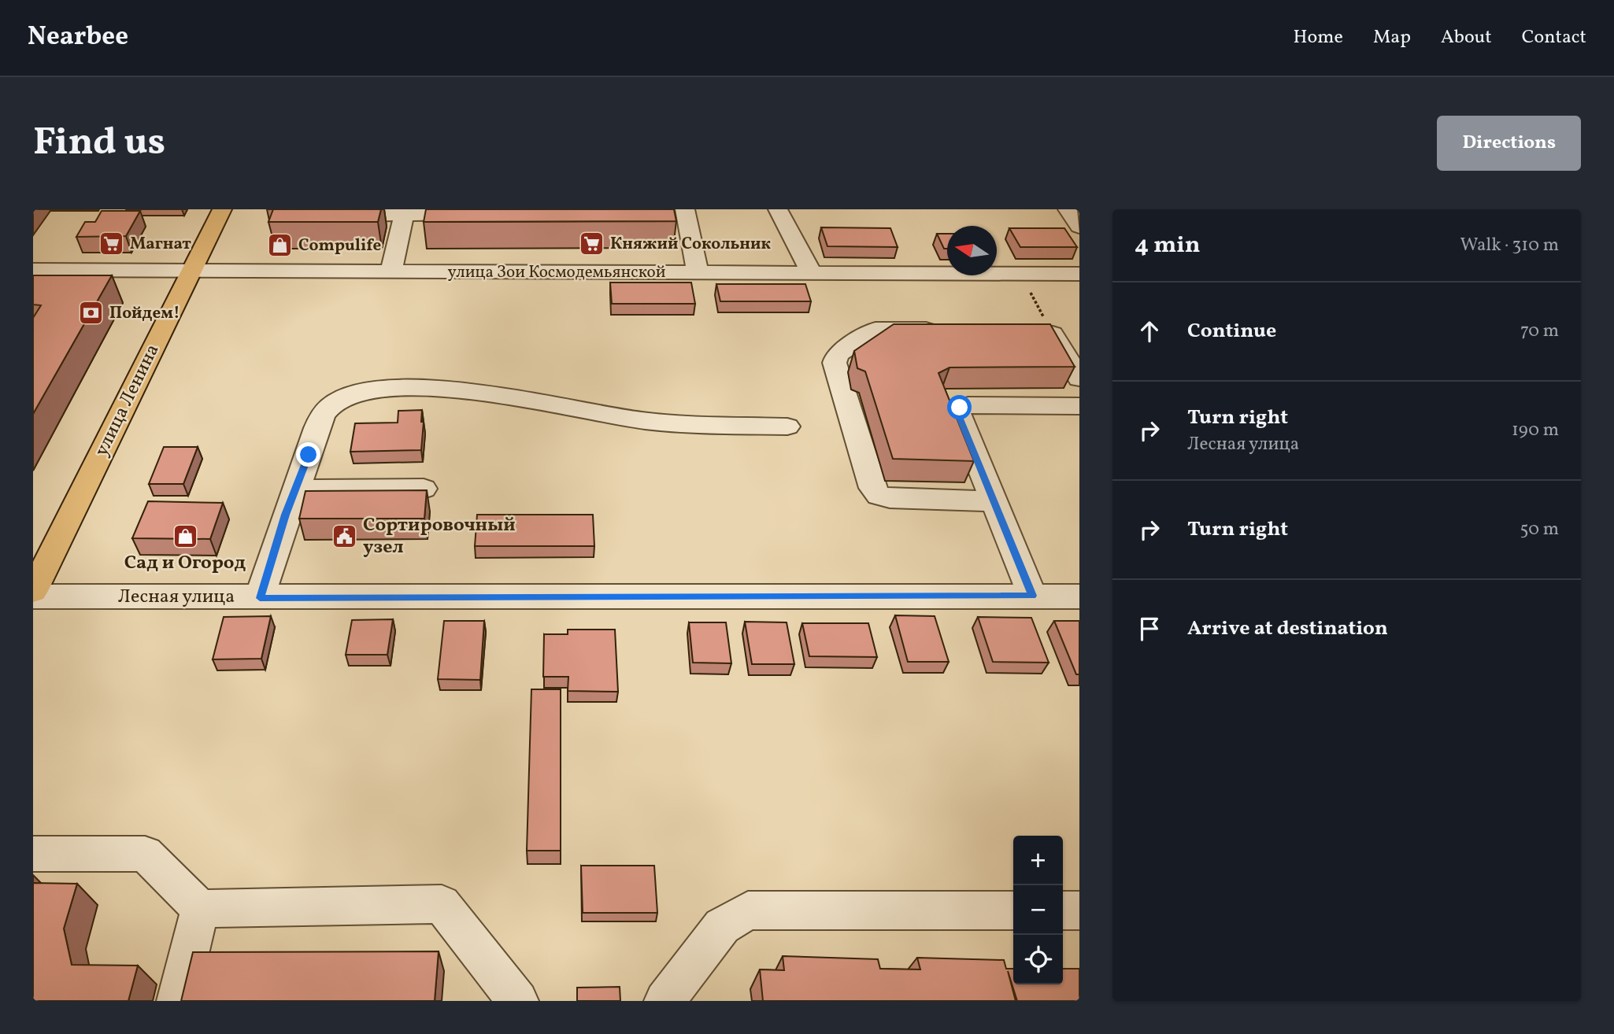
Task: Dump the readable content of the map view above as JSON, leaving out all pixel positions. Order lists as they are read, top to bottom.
{
  "streets": {
    "main road": ["улица Ленина"],
    "street": ["улица Зои Космодемьянской", "Лесная улица"]
  },
  "crossings": [
    ["улица Зои Космодемьянской", "улица Ленина"]
  ],
  "places": {
    "supermarket": ["Магнат", "Княжий Сокольник"],
    "shop": ["Compulife", "Сад и Огород"],
    "bank": ["Пойдем!"],
    "public building": ["Сортировочный узел"]
  },
  "north": "left",
  "page": {
    "header": "Nearbee",
    "nav": [
      "Home",
      "Map",
      "About",
      "Contact"
    ],
    "buttons": "Directions",
    "title": "Find us",
    "heading": ["4 min", "Walk · 310 m"],
    "list": [
      ["Continue", "70 m"],
      ["Turn right", "Лесная улица", "190 m"],
      ["Turn right", "50 m"],
      "Arrive at destination"
    ],
    "map_buttons": ["+", "−"]
  }
}
